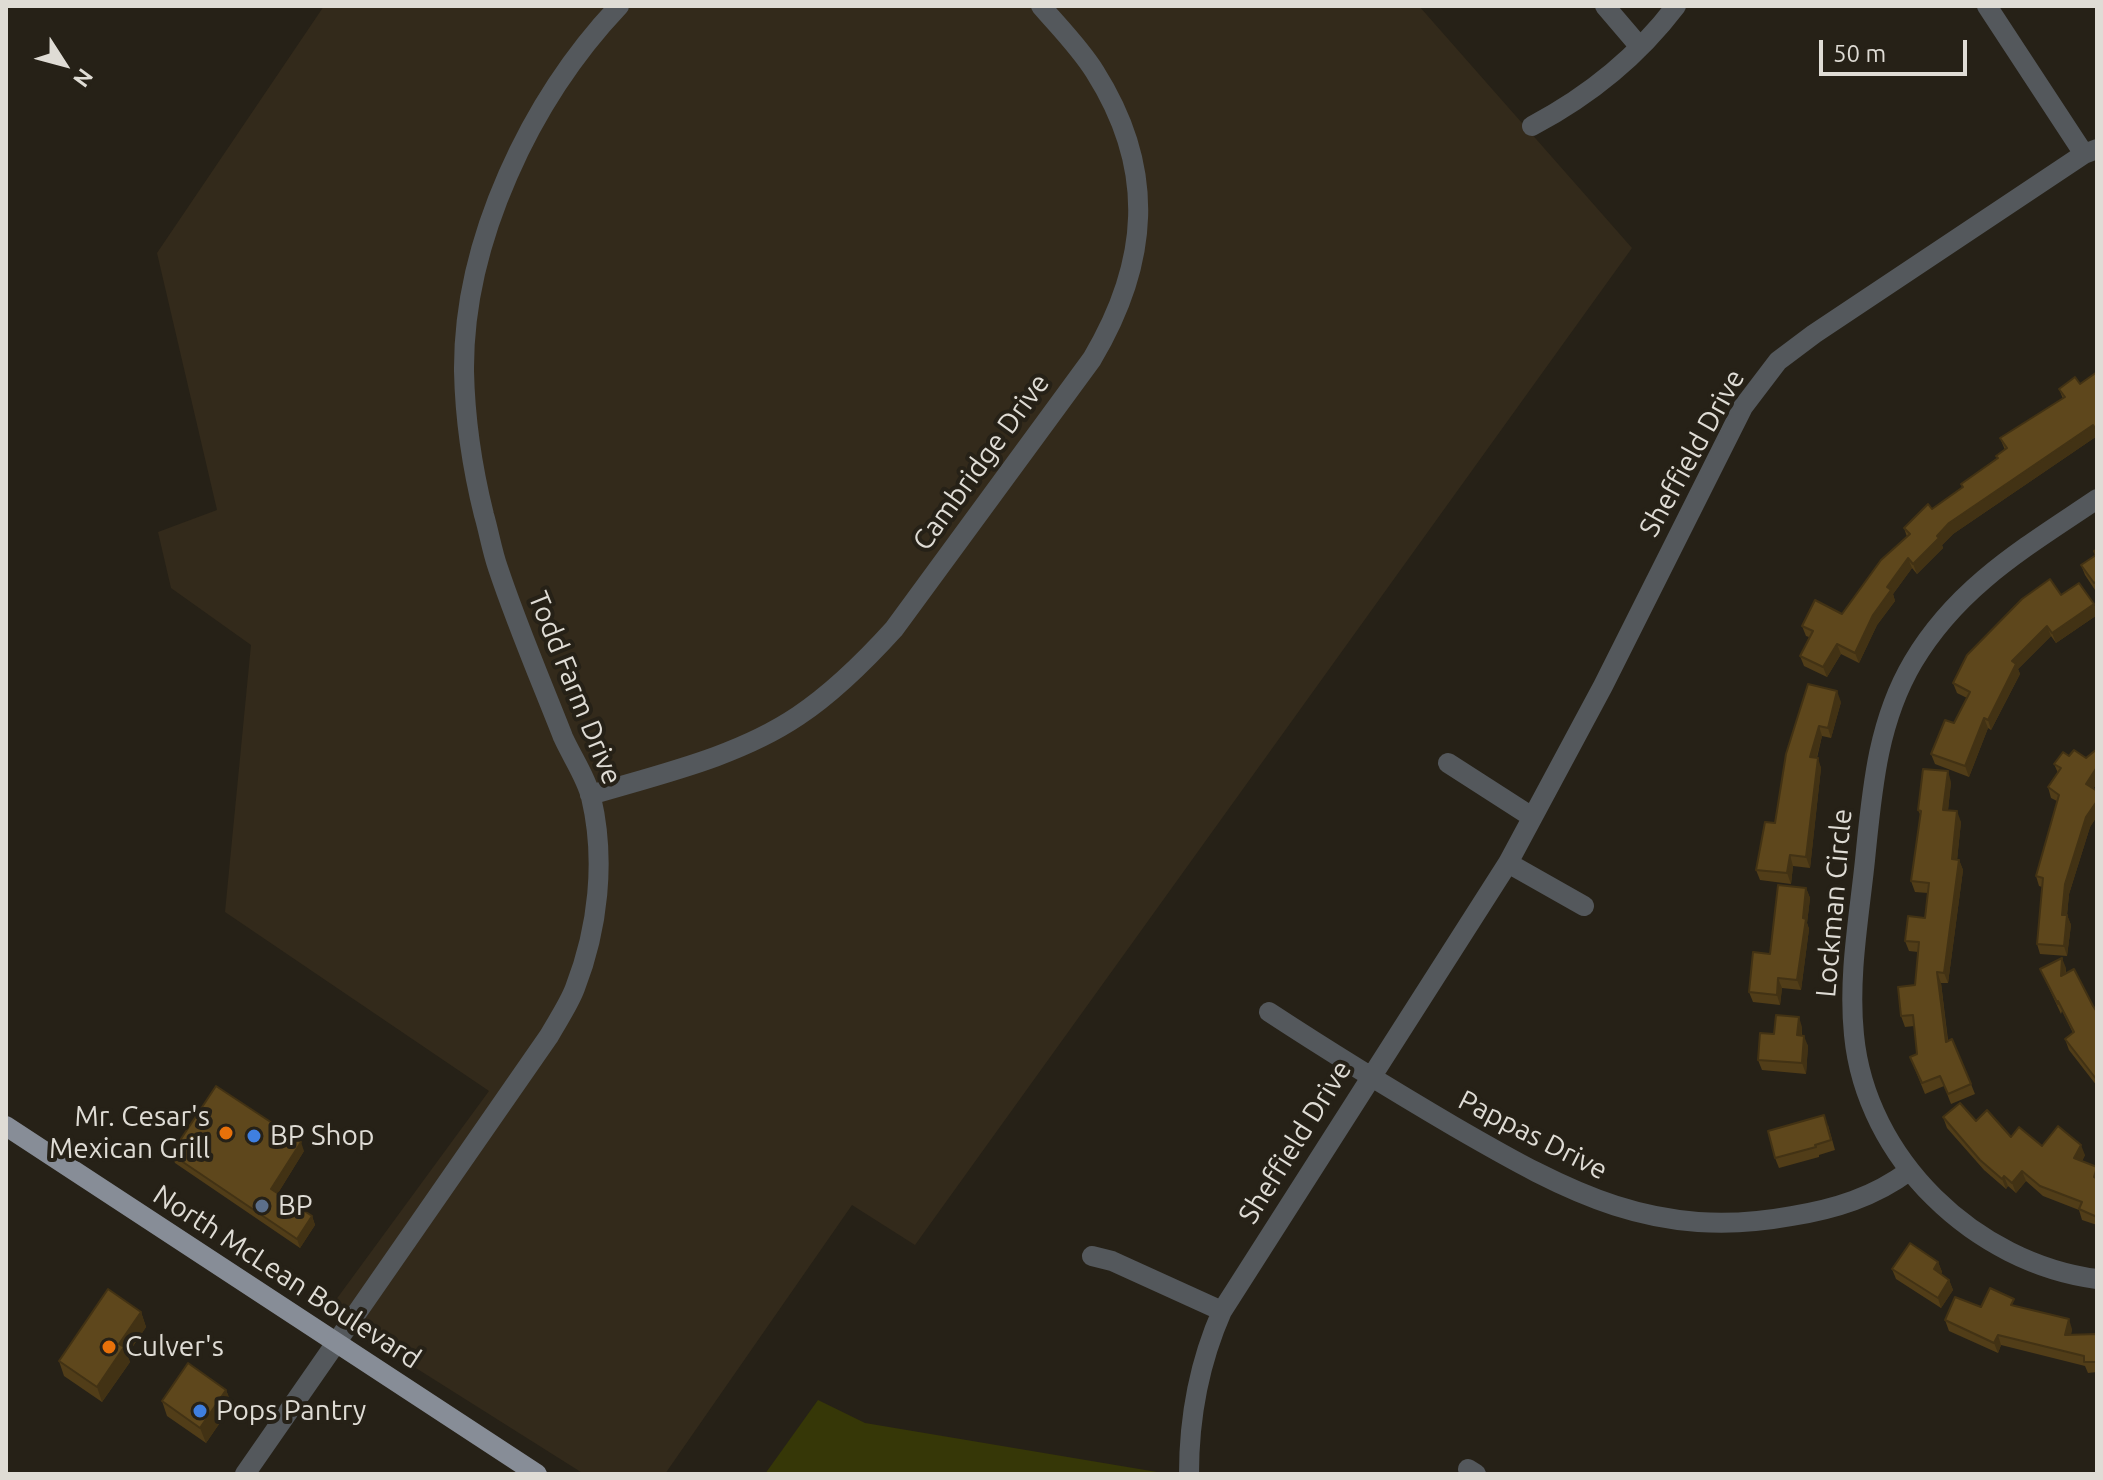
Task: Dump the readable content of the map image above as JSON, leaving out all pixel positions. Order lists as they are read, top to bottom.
{
  "streets": {
    "main road": ["North McLean Boulevard"],
    "street": [
      "Sheffield Drive",
      "Cambridge Drive",
      "Todd Farm Drive",
      "Lockman Circle",
      "Pappas Drive"
    ]
  },
  "crossings": [
    ["Sheffield Drive", "Pappas Drive"],
    ["Cambridge Drive", "Todd Farm Drive"],
    ["Todd Farm Drive", "North McLean Boulevard"],
    ["Lockman Circle", "Pappas Drive"]
  ],
  "places": [
    "Mr. Cesar's Mexican Grill",
    "BP Shop",
    "BP",
    "Culver's",
    "Pops Pantry"
  ],
  "scale_bar": "50 m",
  "north": "bottom right"
}
